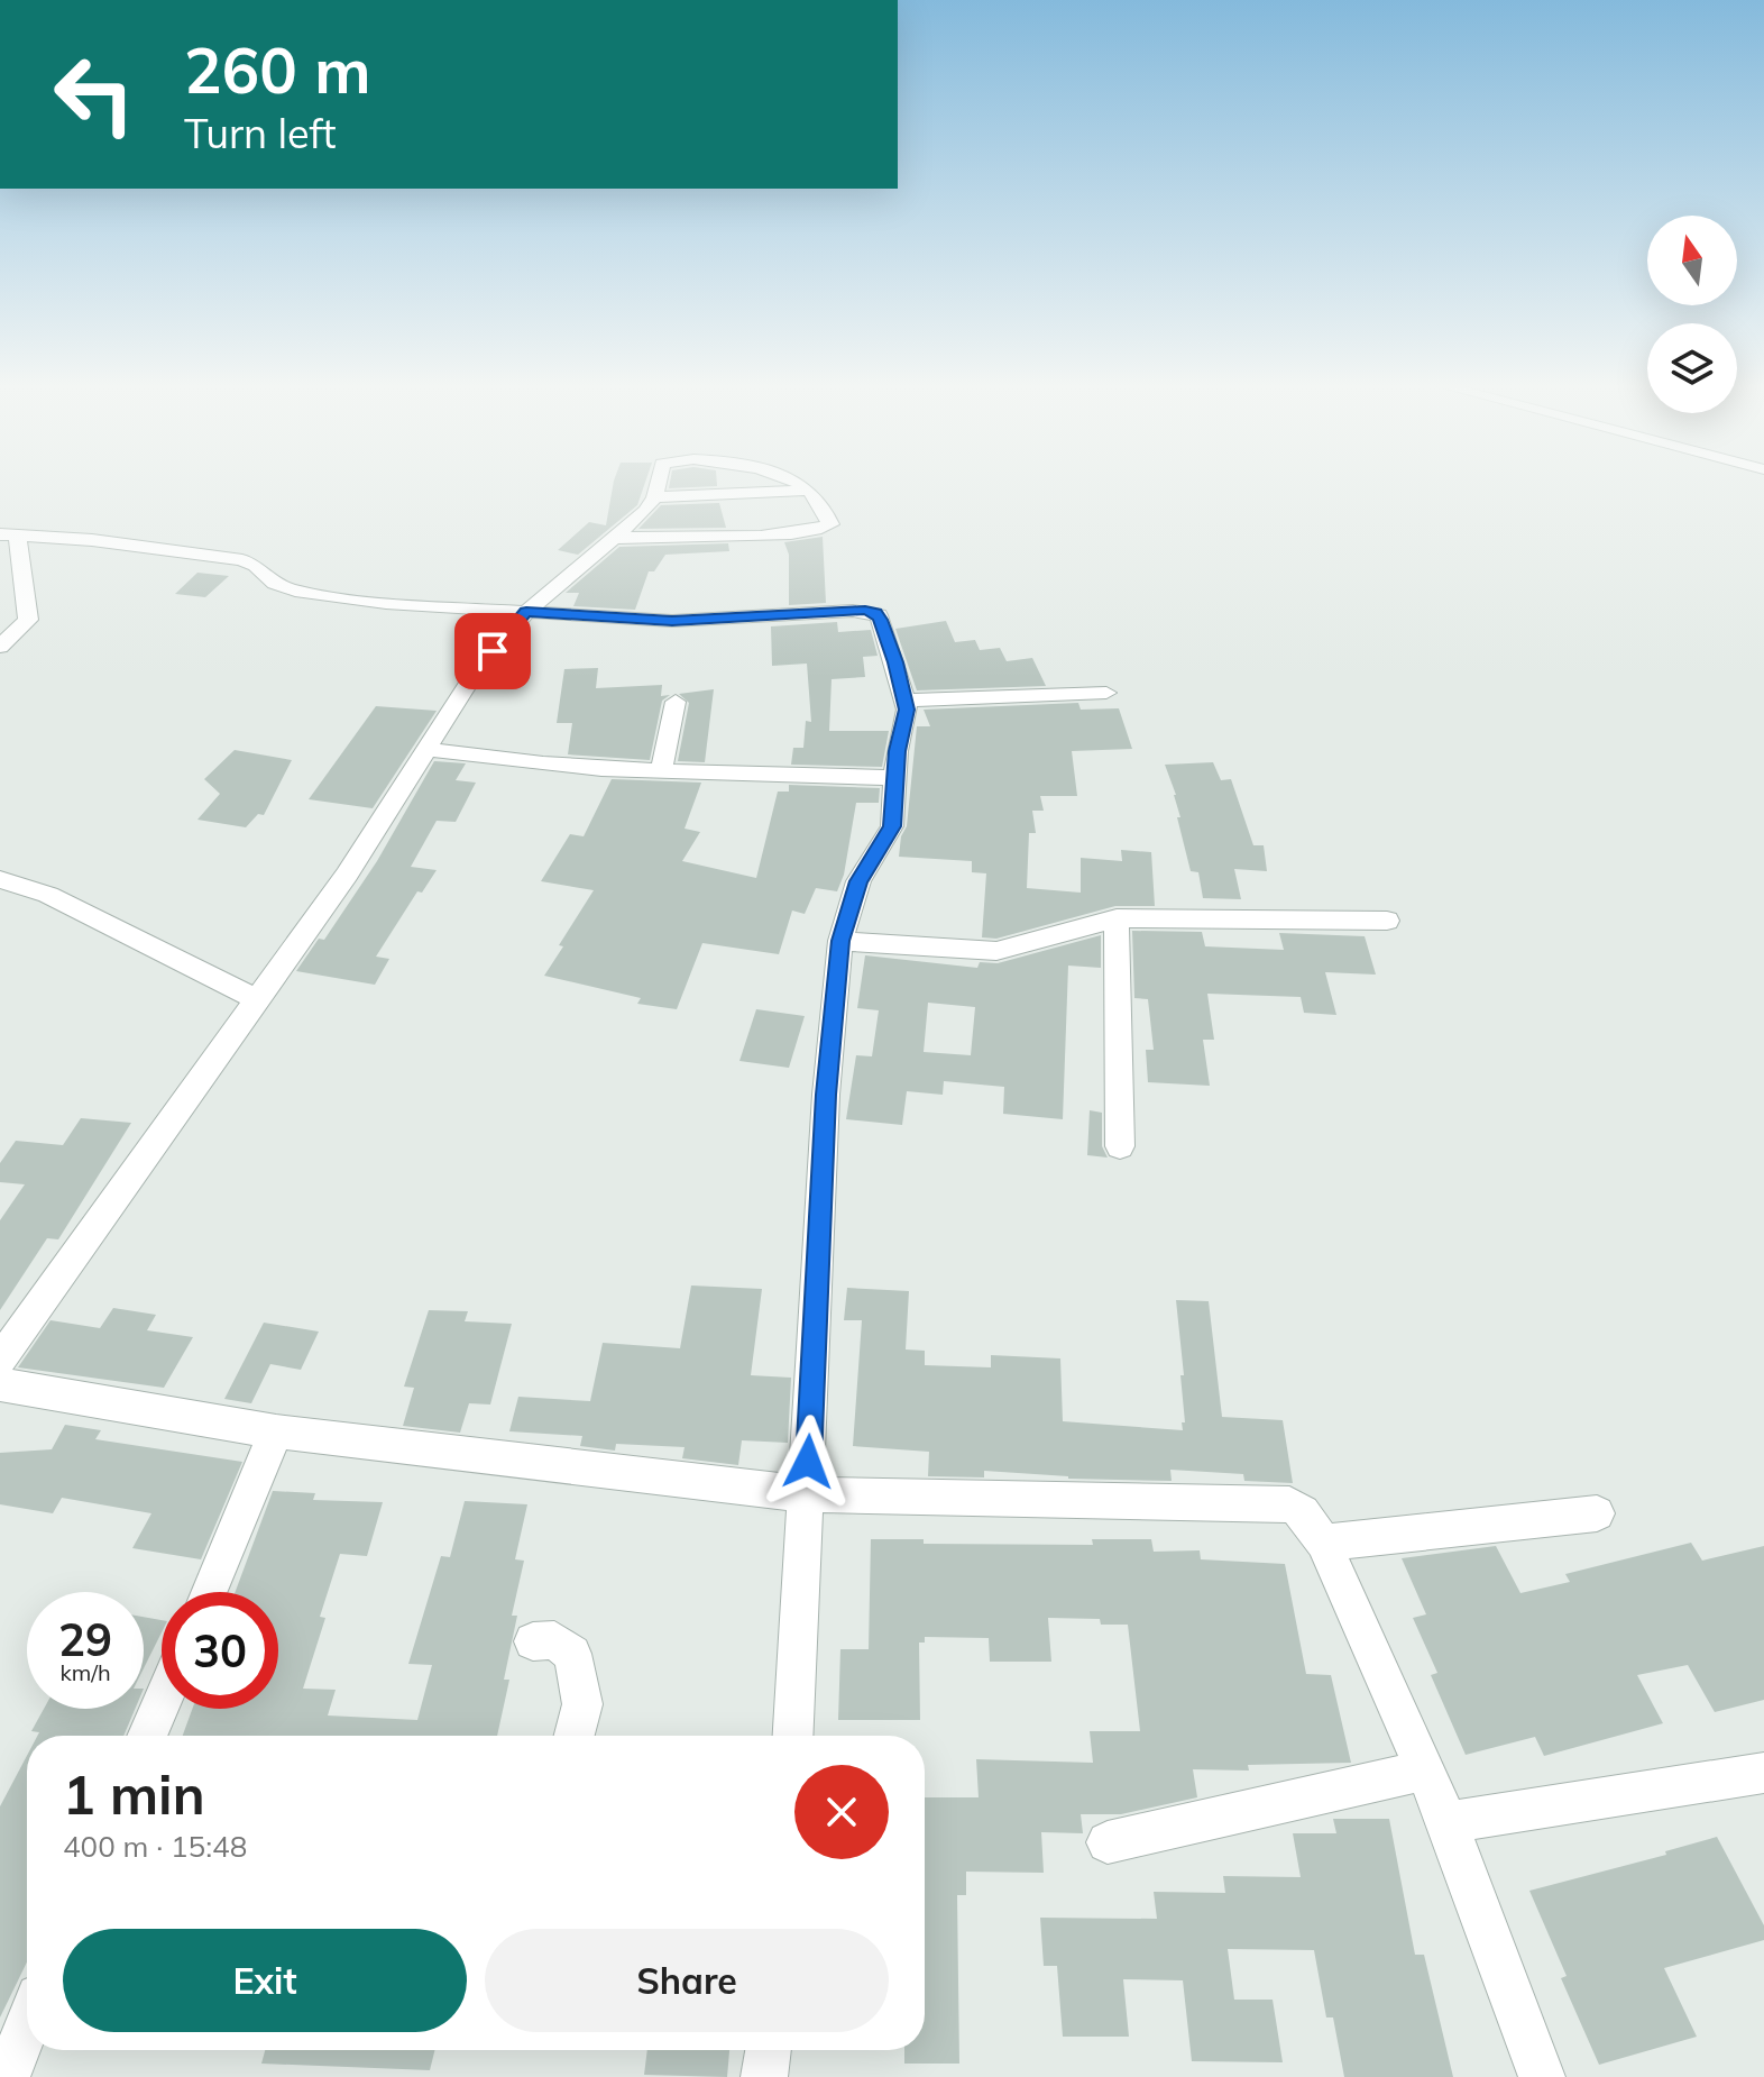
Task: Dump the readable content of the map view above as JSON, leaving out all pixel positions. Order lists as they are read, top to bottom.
{
  "north": "top",
  "page": {
    "turn": ["260 m", "Turn left"],
    "speed": "29 km/h",
    "limit": "30",
    "heading": ["1 min", "400 m · 15:48"],
    "buttons": ["Exit", "Share"]
  }
}
